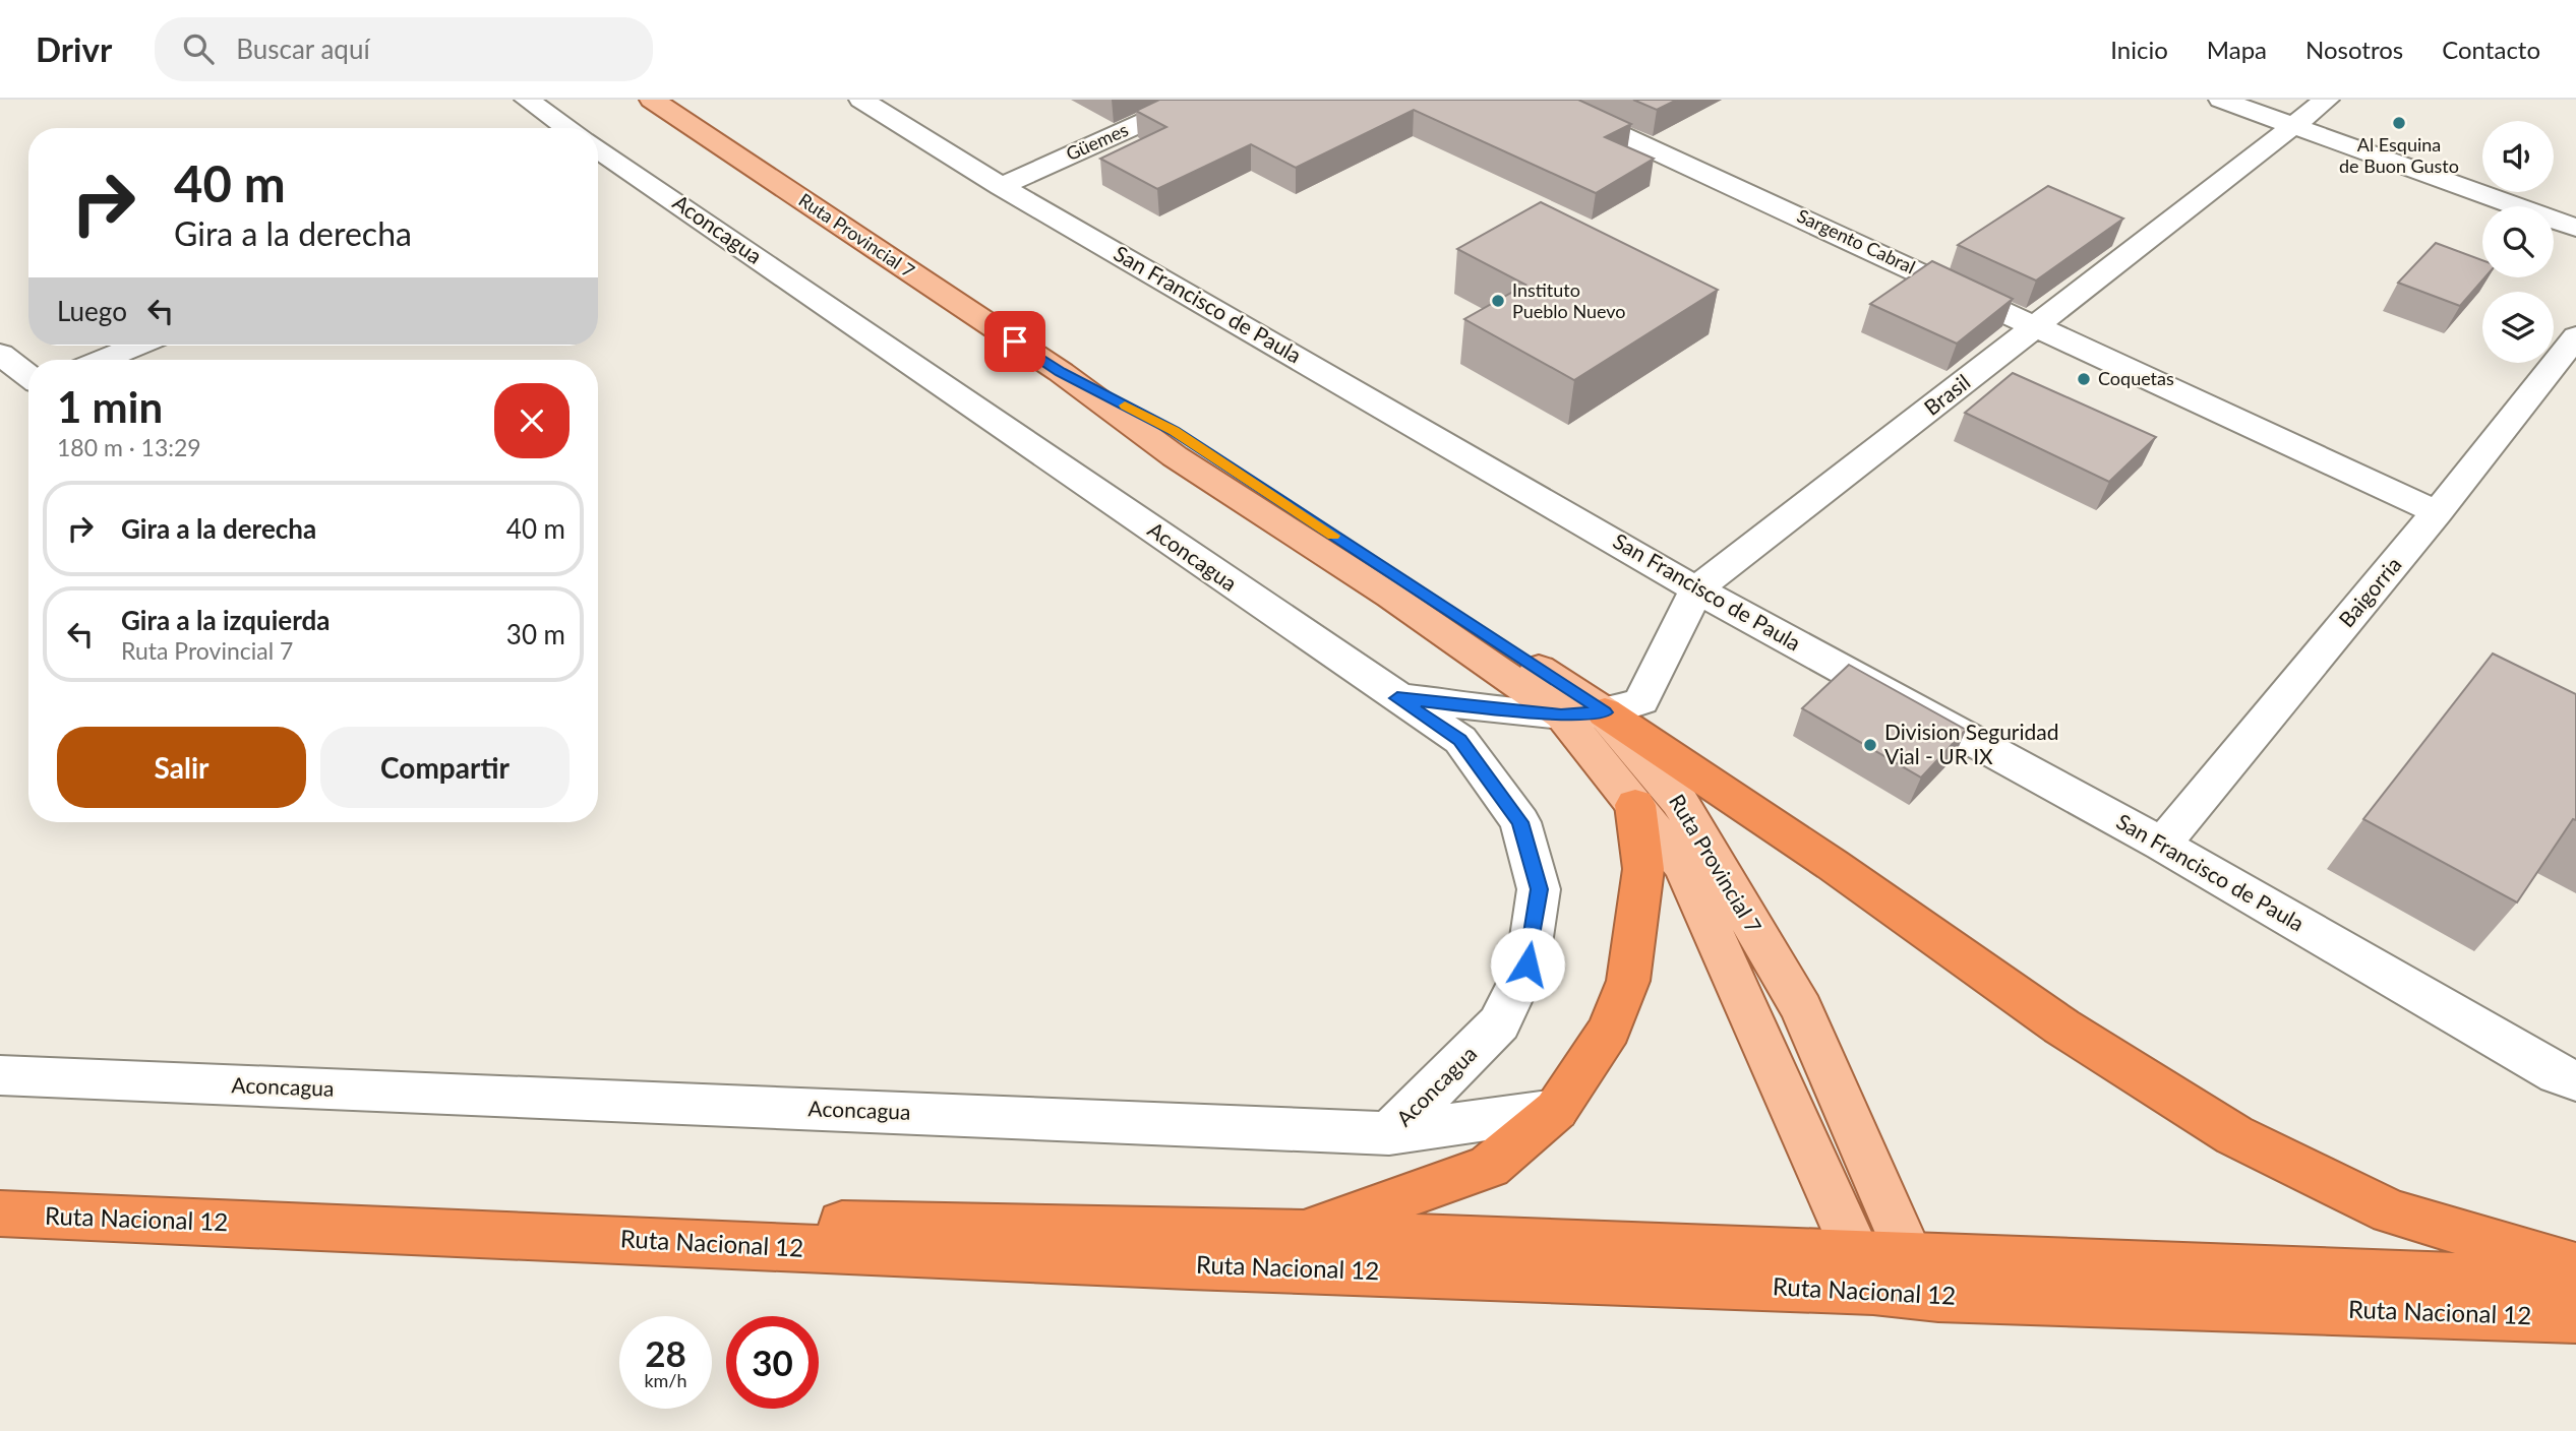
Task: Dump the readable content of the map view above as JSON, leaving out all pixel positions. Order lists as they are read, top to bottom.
{
  "streets": {
    "highway": ["Ruta Nacional 12"],
    "main road": ["Ruta Provincial 7"],
    "street": [
      "Güemes",
      "Aconcagua",
      "Sargento Cabral",
      "San Francisco de Paula",
      "Brasil",
      "Baigorria"
    ]
  },
  "crossings": [
    ["Güemes", "San Francisco de Paula"],
    ["Aconcagua", "Brasil"],
    ["Ruta Provincial 7", "Brasil"],
    ["Ruta Provincial 7", "Ruta Nacional 12"],
    ["Sargento Cabral", "Brasil"],
    ["Sargento Cabral", "Baigorria"],
    ["San Francisco de Paula", "Brasil"],
    ["San Francisco de Paula", "Baigorria"]
  ],
  "places": [
    "Al Esquina de Buon Gusto",
    "Instituto Pueblo Nuevo",
    "Coquetas",
    "Division Seguridad Vial - UR IX"
  ],
  "page": {
    "header": "Drivr",
    "search": "Buscar aquí",
    "nav": [
      "Inicio",
      "Mapa",
      "Nosotros",
      "Contacto"
    ],
    "turn": ["40 m", "Gira a la derecha"],
    "then": "Luego",
    "heading": ["1 min", "180 m · 13:29"],
    "list": [
      {
        "name": "Gira a la derecha",
        "value": "40 m"
      },
      {
        "name": "Gira a la izquierda",
        "note": "Ruta Provincial 7",
        "value": "30 m"
      }
    ],
    "buttons": ["Salir", "Compartir"],
    "speed": "28 km/h",
    "limit": "30"
  }
}
